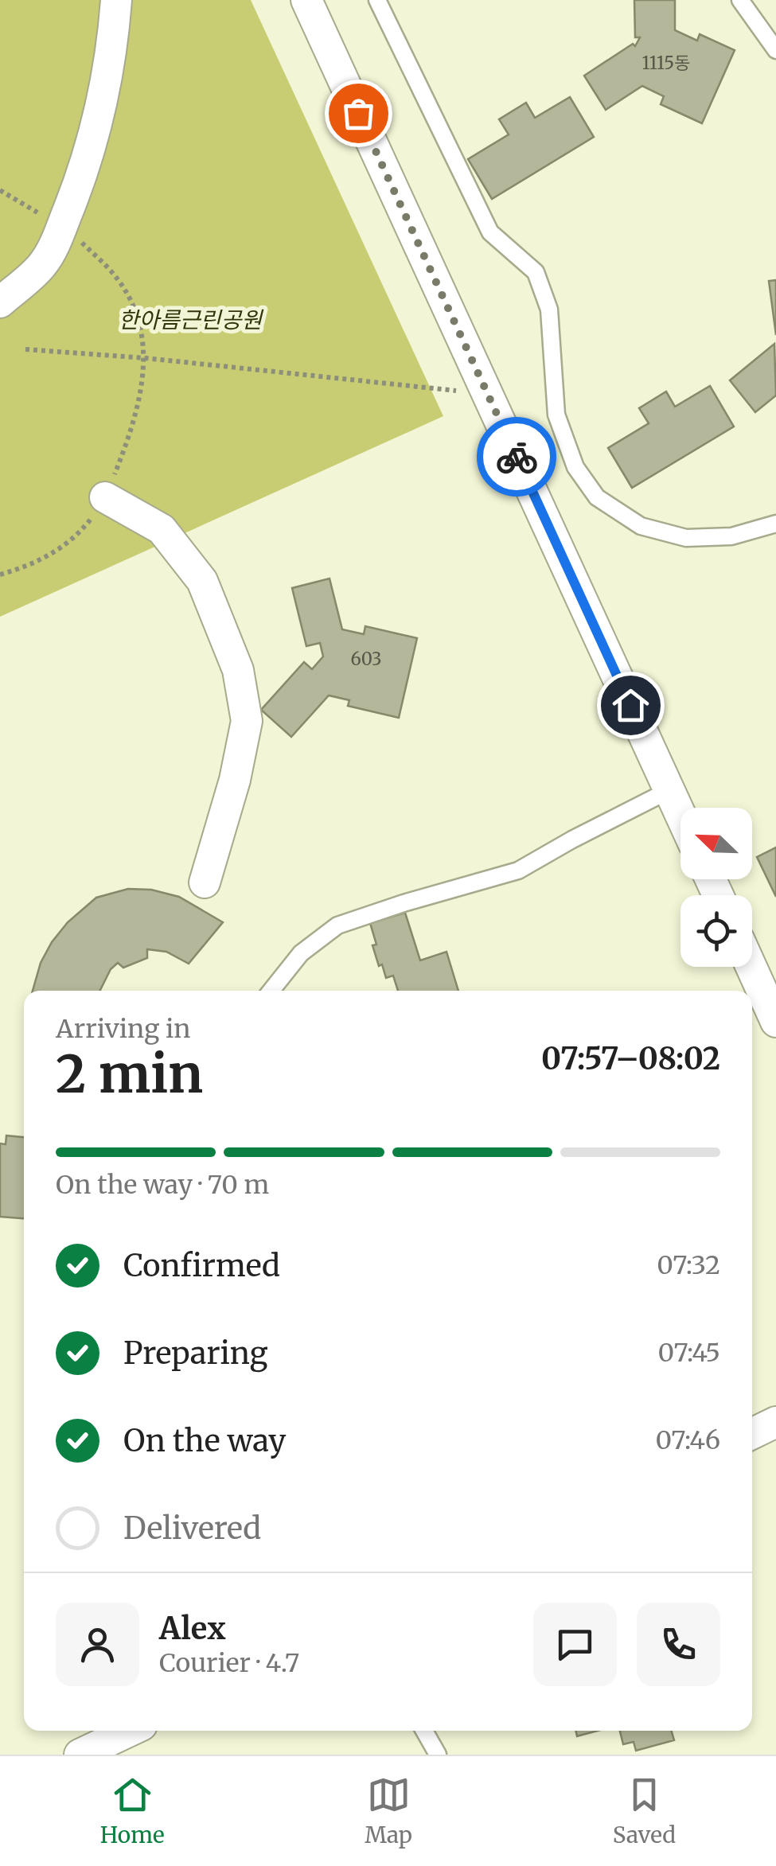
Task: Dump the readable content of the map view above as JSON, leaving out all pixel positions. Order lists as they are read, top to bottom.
{
  "parks": ["한아름근린공원"],
  "house_numbers": ["1115동", "603"],
  "north": "top left",
  "page": {
    "heading": ["2 min", "Arriving in", "07:57–08:02"],
    "panel": ["Alex", "Courier · 4.7"],
    "bar": "On the way · 70 m",
    "list": [
      ["Confirmed", "07:32"],
      ["Preparing", "07:45"],
      ["On the way", "07:46"],
      "Delivered"
    ],
    "tabs": ["Home", "Map", "Saved"]
  }
}
